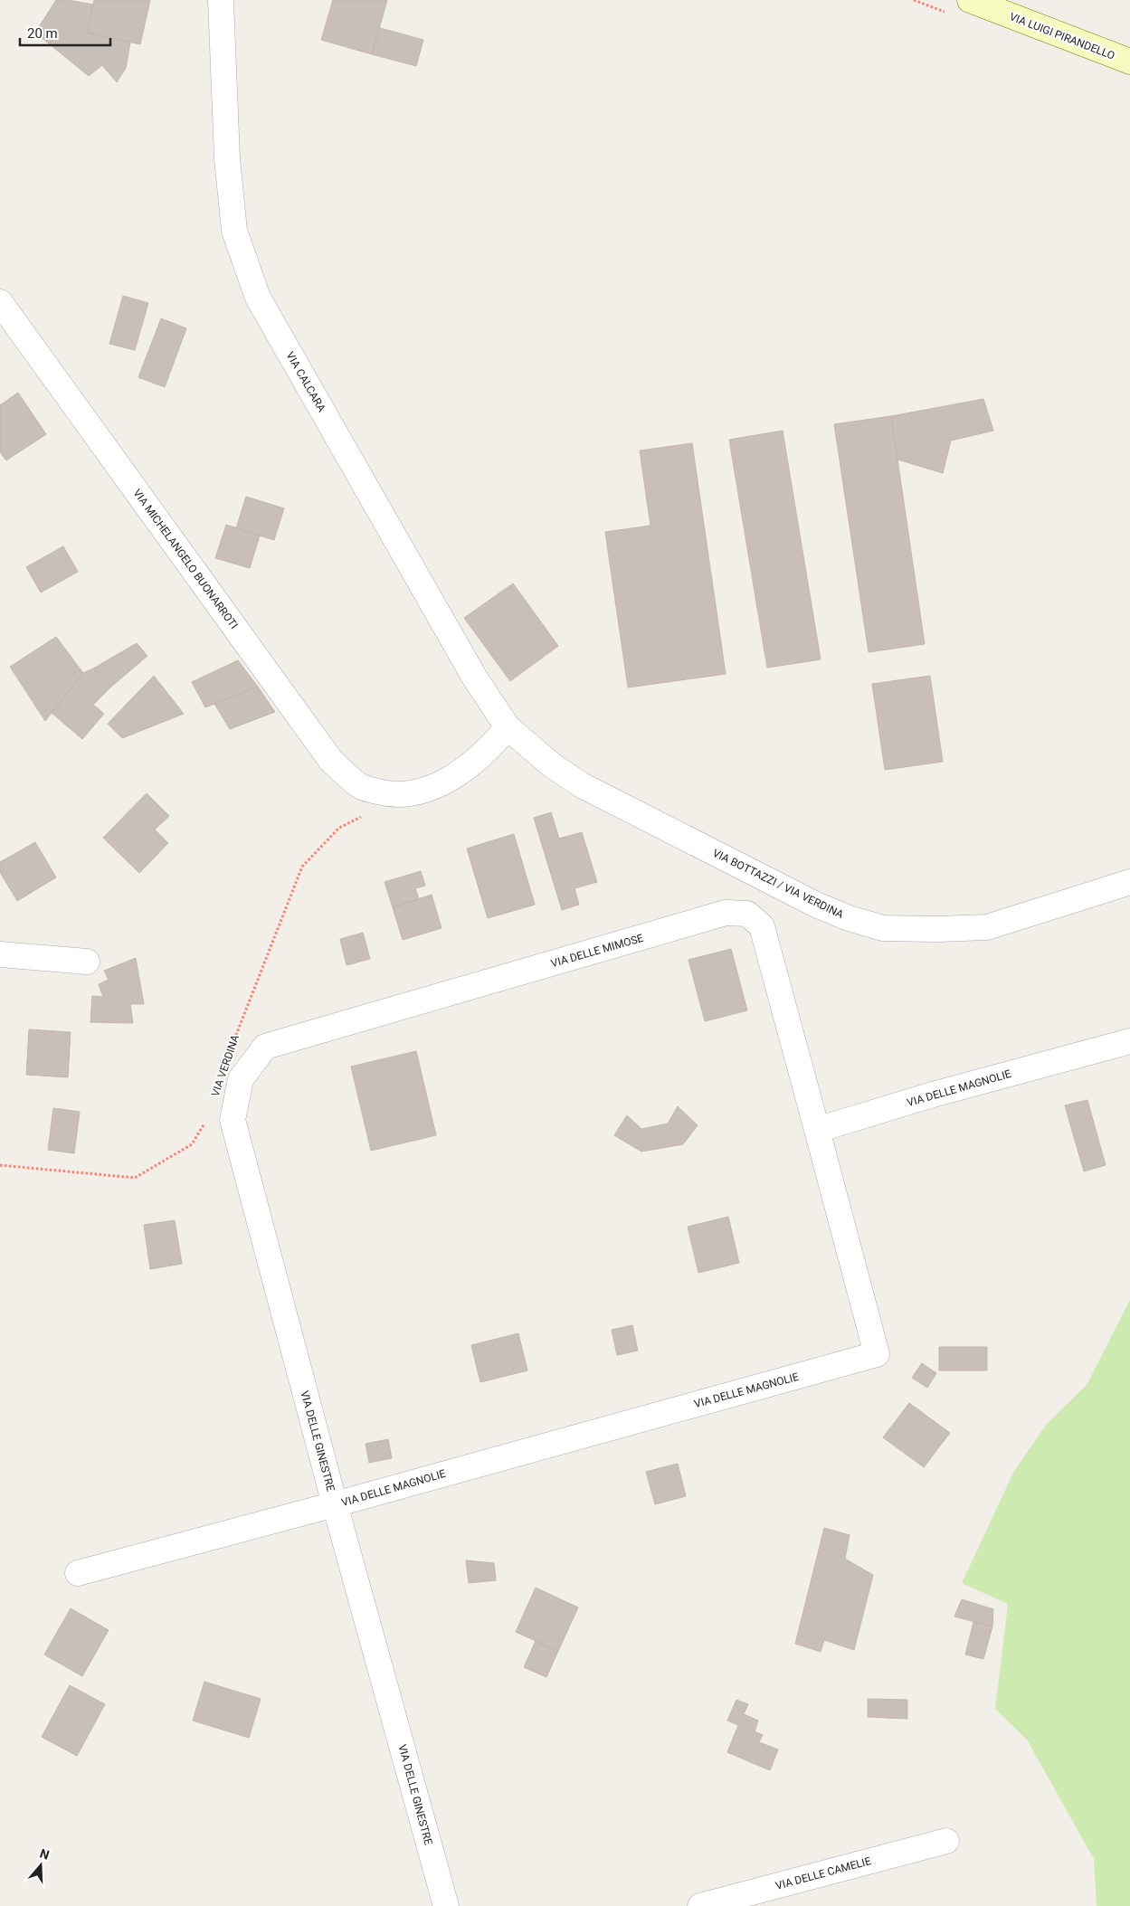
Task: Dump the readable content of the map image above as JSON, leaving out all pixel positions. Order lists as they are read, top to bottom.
{
  "streets": {
    "street": [
      "VIA LUIGI PIRANDELLO",
      "VIA CALCARA",
      "VIA MICHELANGELO BUONARROTI",
      "VIA BOTTAZZI / VIA VERDINA",
      "VIA DELLE MIMOSE",
      "VIA DELLE MAGNOLIE",
      "VIA DELLE GINESTRE",
      "VIA DELLE CAMELIE"
    ],
    "path": ["VIA VERDINA"]
  },
  "crossings": [
    ["VIA CALCARA", "VIA MICHELANGELO BUONARROTI"],
    ["VIA CALCARA", "VIA BOTTAZZI / VIA VERDINA"],
    ["VIA MICHELANGELO BUONARROTI", "VIA BOTTAZZI / VIA VERDINA"],
    ["VIA DELLE MIMOSE", "VIA VERDINA"],
    ["VIA DELLE MIMOSE", "VIA DELLE MAGNOLIE"],
    ["VIA DELLE MIMOSE", "VIA DELLE GINESTRE"],
    ["VIA VERDINA", "VIA DELLE GINESTRE"],
    ["VIA DELLE MAGNOLIE", "VIA DELLE GINESTRE"]
  ],
  "scale_bar": "20 m",
  "north": "top"
}
